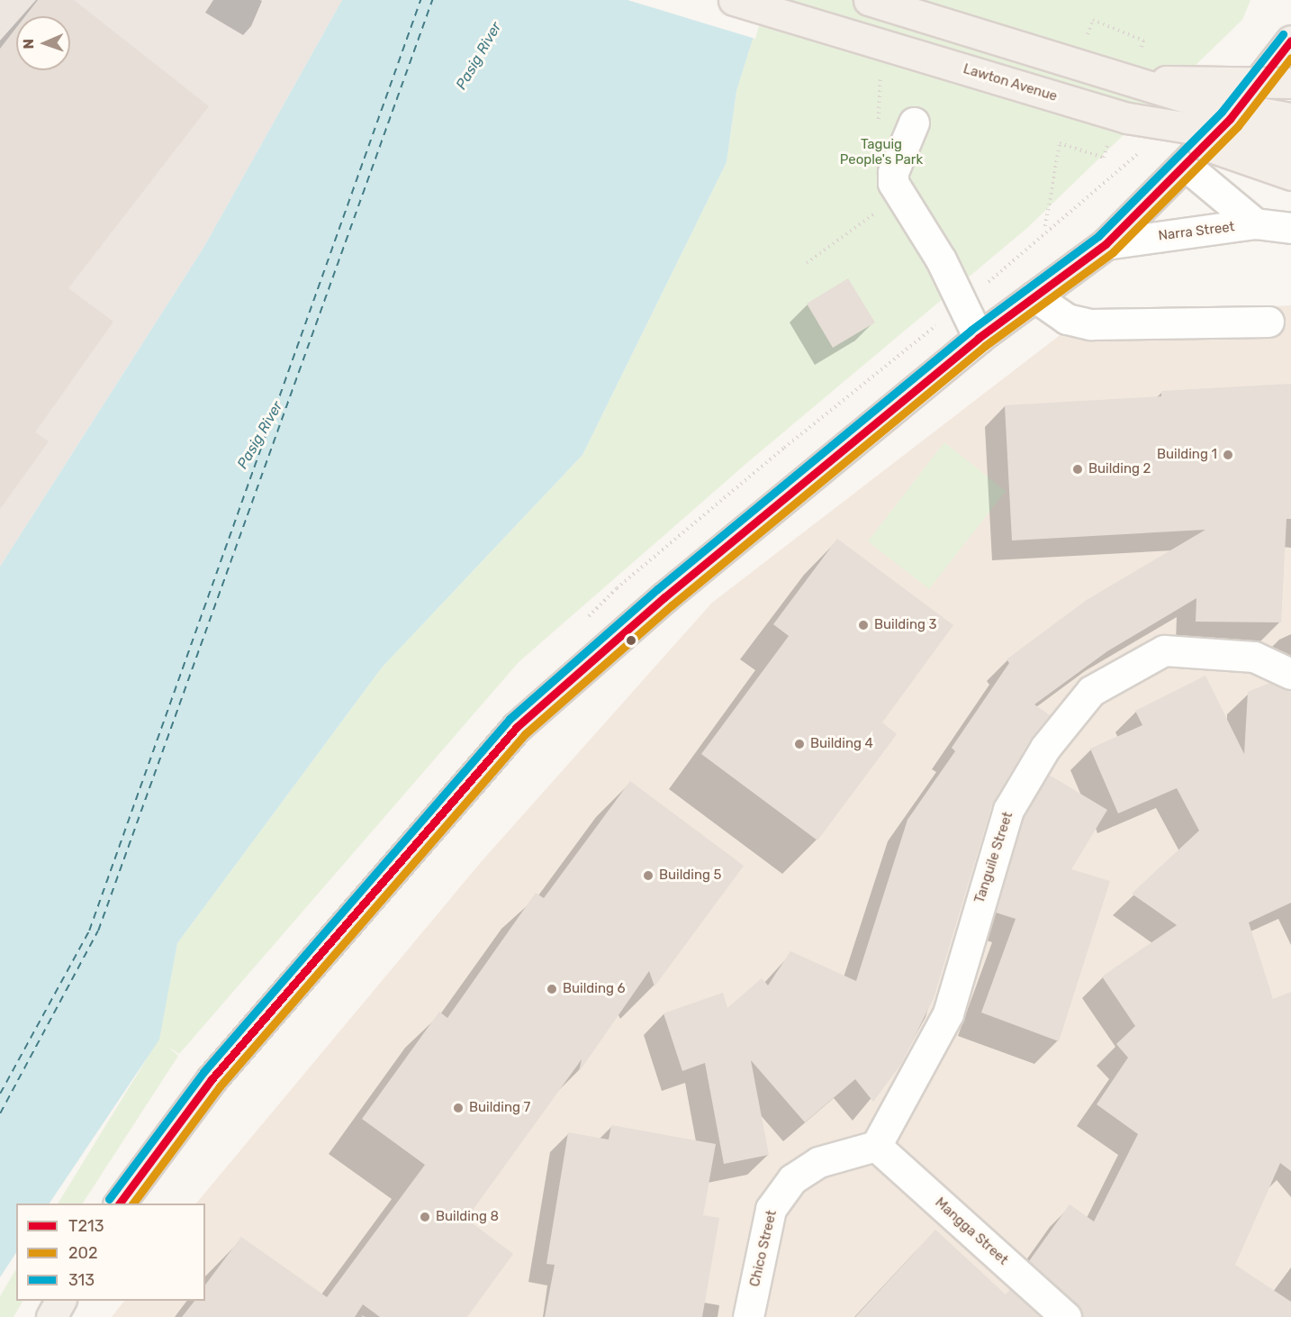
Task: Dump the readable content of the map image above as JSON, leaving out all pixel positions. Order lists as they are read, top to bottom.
{
  "streets": {
    "main road": ["Lawton Avenue"],
    "street": [
      "Narra Street",
      "Tanguile Street",
      "Mangga Street",
      "Chico Street"
    ]
  },
  "crossings": [
    ["Tanguile Street", "Mangga Street"],
    ["Tanguile Street", "Chico Street"],
    ["Mangga Street", "Chico Street"]
  ],
  "water": ["Pasig River"],
  "parks": ["Taguig People's Park"],
  "places": [
    "Building 1",
    "Building 2",
    "Building 3",
    "Building 4",
    "Building 5",
    "Building 6",
    "Building 7",
    "Building 8"
  ],
  "lines": ["transit line 313", "transit line T213", "transit line 202"],
  "legend": ["T213", "202", "313"],
  "north": "left"
}
